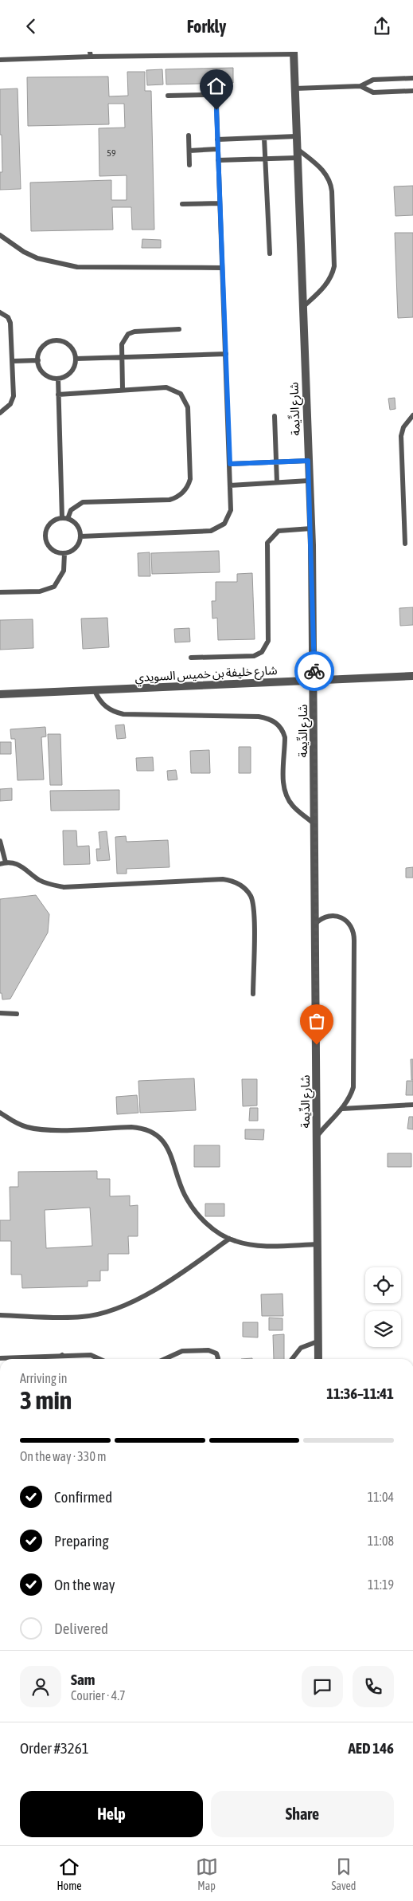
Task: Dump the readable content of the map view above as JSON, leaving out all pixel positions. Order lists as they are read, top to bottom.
{
  "streets": {
    "street": ["شارع الدِّيمة", "شارع خليفة بن خميس السويدي"]
  },
  "crossings": [
    ["شارع الدِّيمة", "شارع خليفة بن خميس السويدي"]
  ],
  "house_numbers": ["59"],
  "page": {
    "header": "Forkly",
    "heading": ["3 min", "Arriving in", "11:36–11:41"],
    "panel": [
      "Sam",
      "Courier · 4.7",
      "Order #3261",
      "AED 146"
    ],
    "bar": "On the way · 330 m",
    "list": [
      ["Confirmed", "11:04"],
      ["Preparing", "11:08"],
      ["On the way", "11:19"],
      "Delivered"
    ],
    "buttons": ["Help", "Share"],
    "tabs": ["Home", "Map", "Saved"]
  }
}
